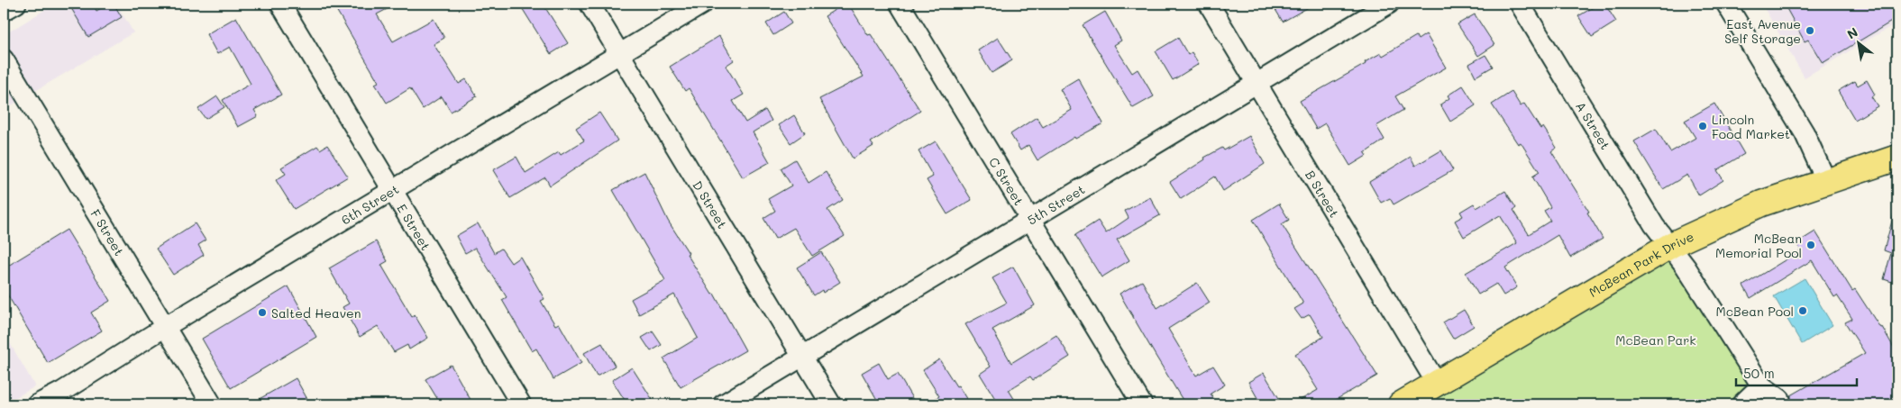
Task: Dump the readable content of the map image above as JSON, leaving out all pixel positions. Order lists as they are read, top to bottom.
{
  "streets": {
    "main road": ["McBean Park Drive"],
    "street": [
      "A Street",
      "C Street",
      "B Street",
      "5th Street",
      "6th Street",
      "D Street",
      "E Street",
      "F Street"
    ]
  },
  "crossings": [
    ["A Street", "McBean Park Drive"],
    ["C Street", "5th Street"],
    ["B Street", "5th Street"],
    ["B Street", "McBean Park Drive"],
    ["5th Street", "D Street"],
    ["6th Street", "D Street"],
    ["6th Street", "E Street"],
    ["6th Street", "F Street"]
  ],
  "parks": ["McBean Park"],
  "places": [
    "East Avenue Self Storage",
    "Lincoln Food Market",
    "McBean Memorial Pool",
    "McBean Pool",
    "Salted Heaven"
  ],
  "scale_bar": "50 m",
  "north": "top left"
}
